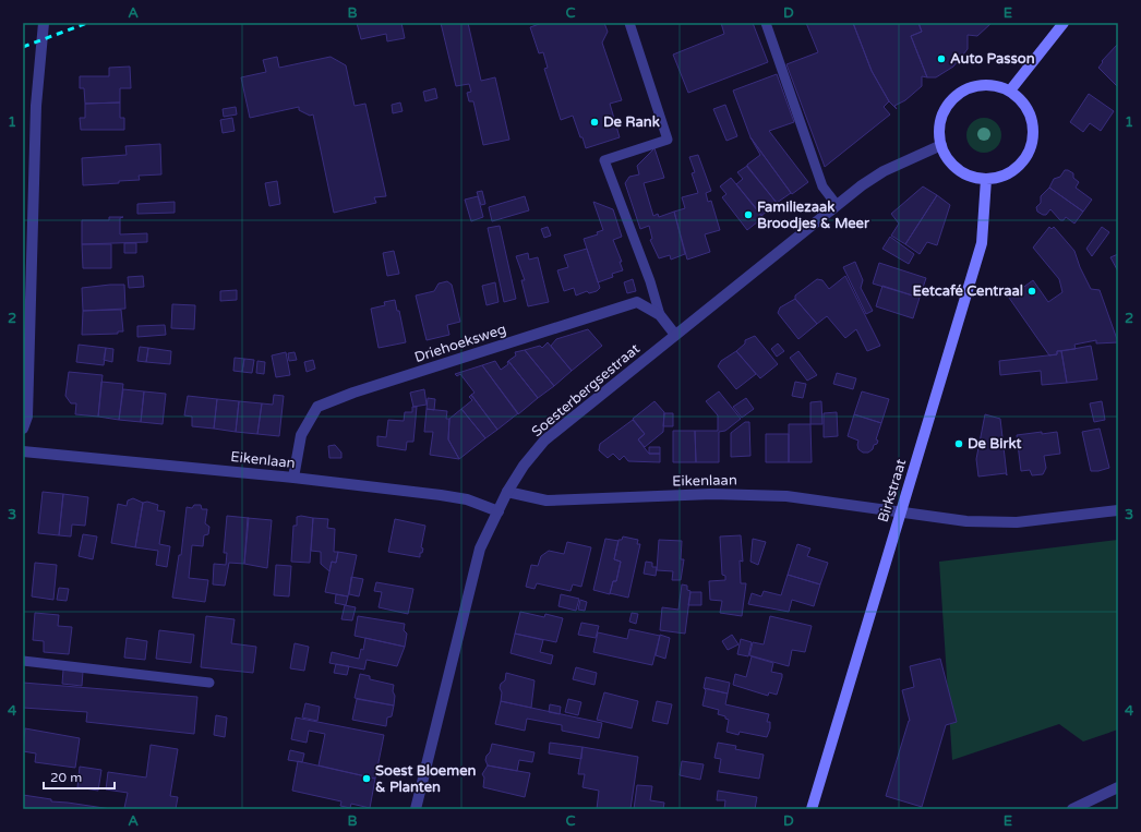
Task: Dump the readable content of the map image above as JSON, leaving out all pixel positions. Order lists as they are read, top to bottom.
{
  "streets": {
    "main road": ["Birkstraat"],
    "street": ["Driehoeksweg", "Soesterbergsestraat", "Eikenlaan"]
  },
  "crossings": [
    ["Driehoeksweg", "Soesterbergsestraat"],
    ["Driehoeksweg", "Eikenlaan"],
    ["Soesterbergsestraat", "Eikenlaan"],
    ["Soesterbergsestraat", "Birkstraat"],
    ["Eikenlaan", "Birkstraat"]
  ],
  "places": [
    "Auto Passon",
    "De Rank",
    "Familiezaak Broodjes & Meer",
    "Eetcafé Centraal",
    "De Birkt",
    "Soest Bloemen & Planten"
  ],
  "scale_bar": "20 m",
  "grid": {
    "columns": [
      "A",
      "B",
      "C",
      "D",
      "E"
    ],
    "rows": [
      "1",
      "2",
      "3",
      "4"
    ]
  }
}
